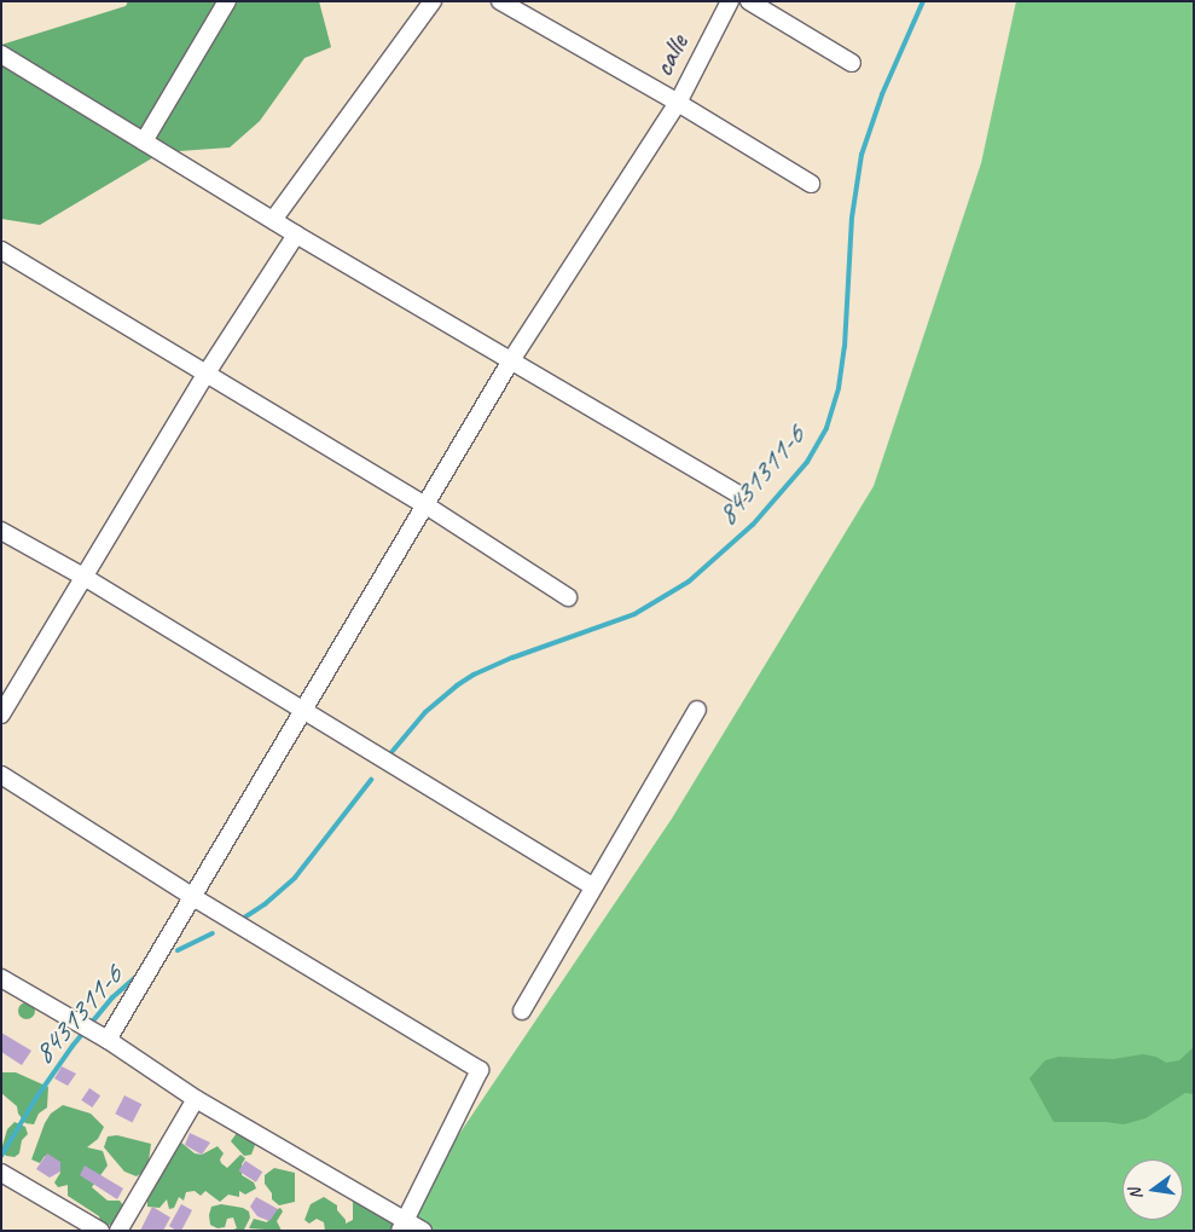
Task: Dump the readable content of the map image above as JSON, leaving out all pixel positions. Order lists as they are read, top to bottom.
{
  "streets": {
    "street": ["calle"]
  },
  "water": ["8431311-6"],
  "north": "left"
}
